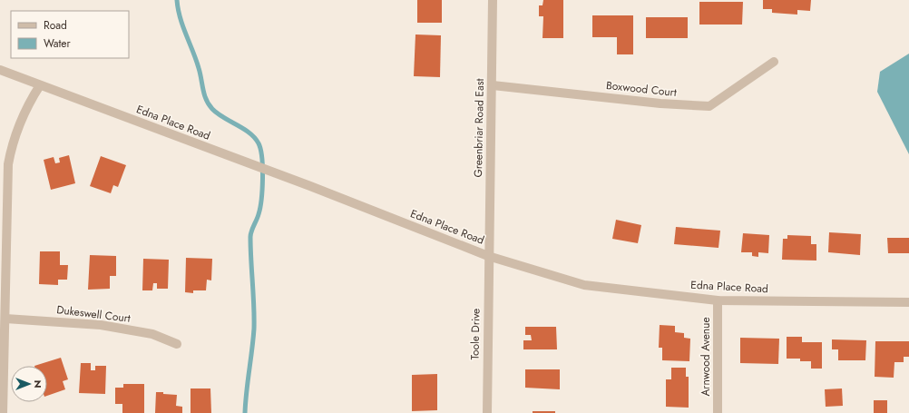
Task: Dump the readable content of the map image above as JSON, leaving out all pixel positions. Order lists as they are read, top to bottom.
{
  "streets": {
    "street": [
      "Boxwood Court",
      "Edna Place Road",
      "Greenbriar Road East",
      "Dukeswell Court",
      "Toole Drive",
      "Arnwood Avenue"
    ]
  },
  "crossings": [
    ["Boxwood Court", "Greenbriar Road East"],
    ["Edna Place Road", "Greenbriar Road East"],
    ["Edna Place Road", "Toole Drive"],
    ["Edna Place Road", "Arnwood Avenue"],
    ["Greenbriar Road East", "Toole Drive"]
  ],
  "legend": ["Road", "Water"],
  "north": "right"
}
